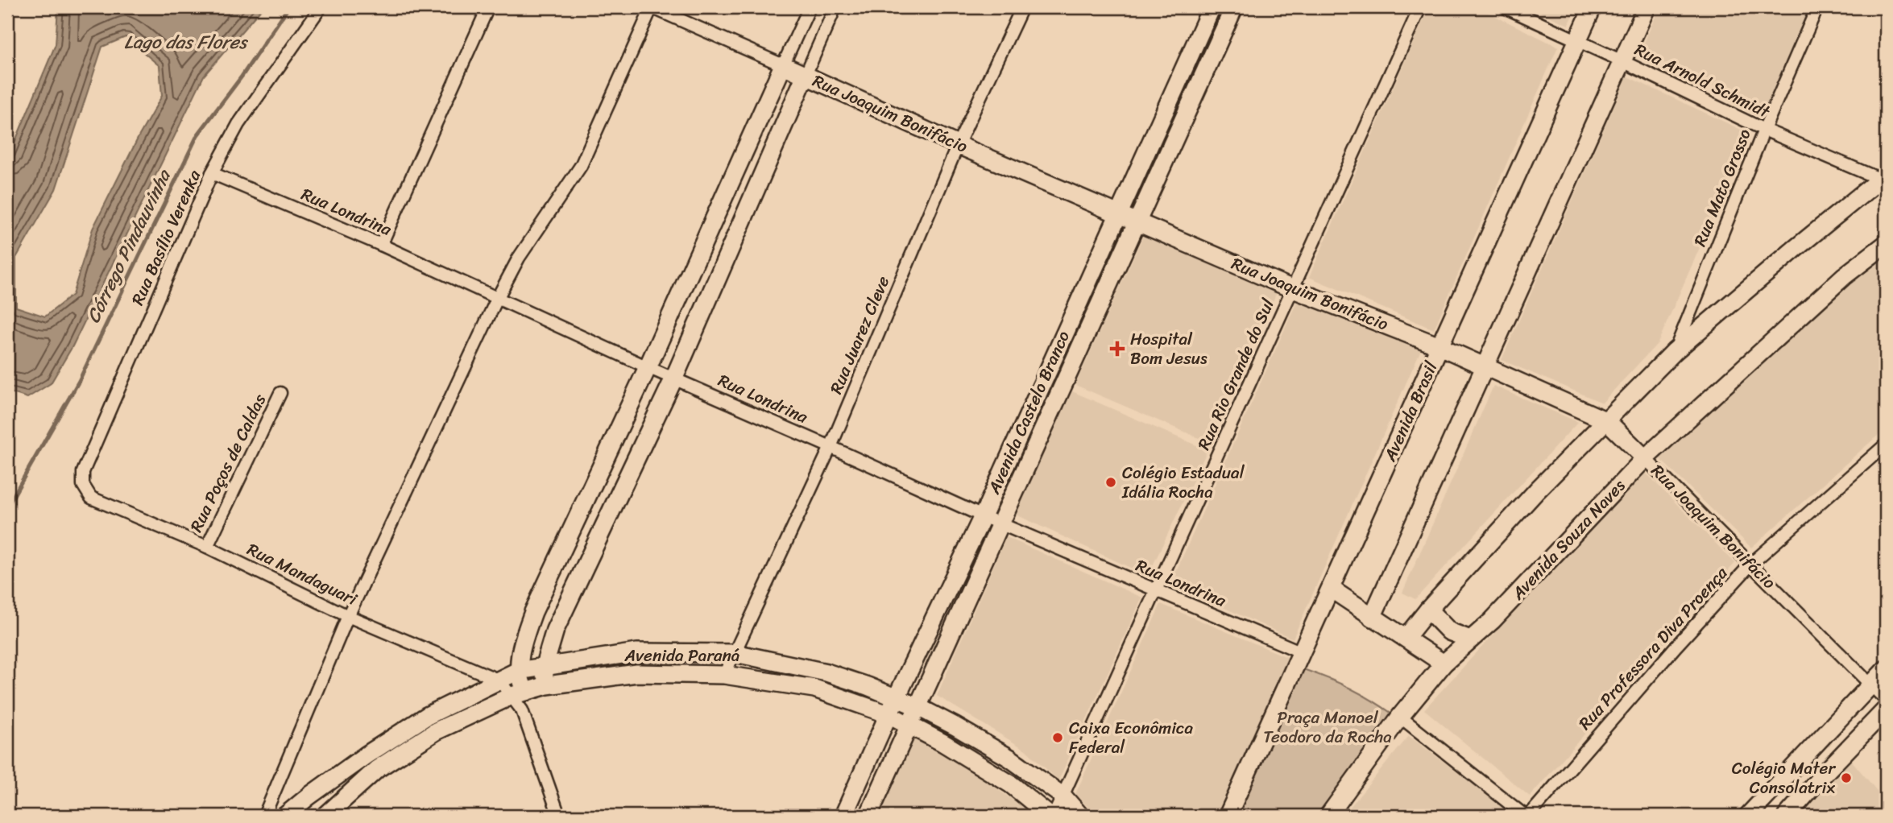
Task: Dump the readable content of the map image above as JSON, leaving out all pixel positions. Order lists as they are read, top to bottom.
{
  "streets": {
    "street": [
      "Rua Arnold Schmidt",
      "Rua Joaquim Bonifácio",
      "Rua Mato Grosso",
      "Rua Londrina",
      "Rua Basílio Verenka",
      "Rua Juarez Cleve",
      "Rua Rio Grande do Sul",
      "Avenida Brasil",
      "Avenida Castelo Branco",
      "Rua Poços de Caldas",
      "Avenida Souza Naves",
      "Rua Mandaguari",
      "Rua Professora Diva Proença",
      "Avenida Paraná"
    ]
  },
  "crossings": [
    ["Rua Arnold Schmidt", "Rua Mato Grosso"],
    ["Rua Arnold Schmidt", "Avenida Brasil"],
    ["Rua Joaquim Bonifácio", "Rua Juarez Cleve"],
    ["Rua Joaquim Bonifácio", "Rua Rio Grande do Sul"],
    ["Rua Joaquim Bonifácio", "Avenida Brasil"],
    ["Rua Joaquim Bonifácio", "Avenida Castelo Branco"],
    ["Rua Joaquim Bonifácio", "Avenida Souza Naves"],
    ["Rua Joaquim Bonifácio", "Rua Professora Diva Proença"],
    ["Rua Londrina", "Rua Basílio Verenka"],
    ["Rua Londrina", "Rua Juarez Cleve"],
    ["Rua Londrina", "Rua Rio Grande do Sul"],
    ["Rua Londrina", "Avenida Brasil"],
    ["Rua Londrina", "Avenida Castelo Branco"],
    ["Rua Basílio Verenka", "Rua Mandaguari"],
    ["Rua Juarez Cleve", "Avenida Paraná"],
    ["Rua Rio Grande do Sul", "Avenida Paraná"],
    ["Avenida Castelo Branco", "Avenida Paraná"],
    ["Rua Poços de Caldas", "Rua Mandaguari"],
    ["Rua Mandaguari", "Avenida Paraná"]
  ],
  "water": ["Lago das Flores", "Córrego Pindauvinha"],
  "parks": ["Praça Manoel Teodoro da Rocha"],
  "places": {
    "health": ["Hospital Bom Jesus"],
    "other": ["Colégio Estadual Idália Rocha", "Caixa Econômica Federal", "Colégio Mater Consolatrix"]
  }
}
